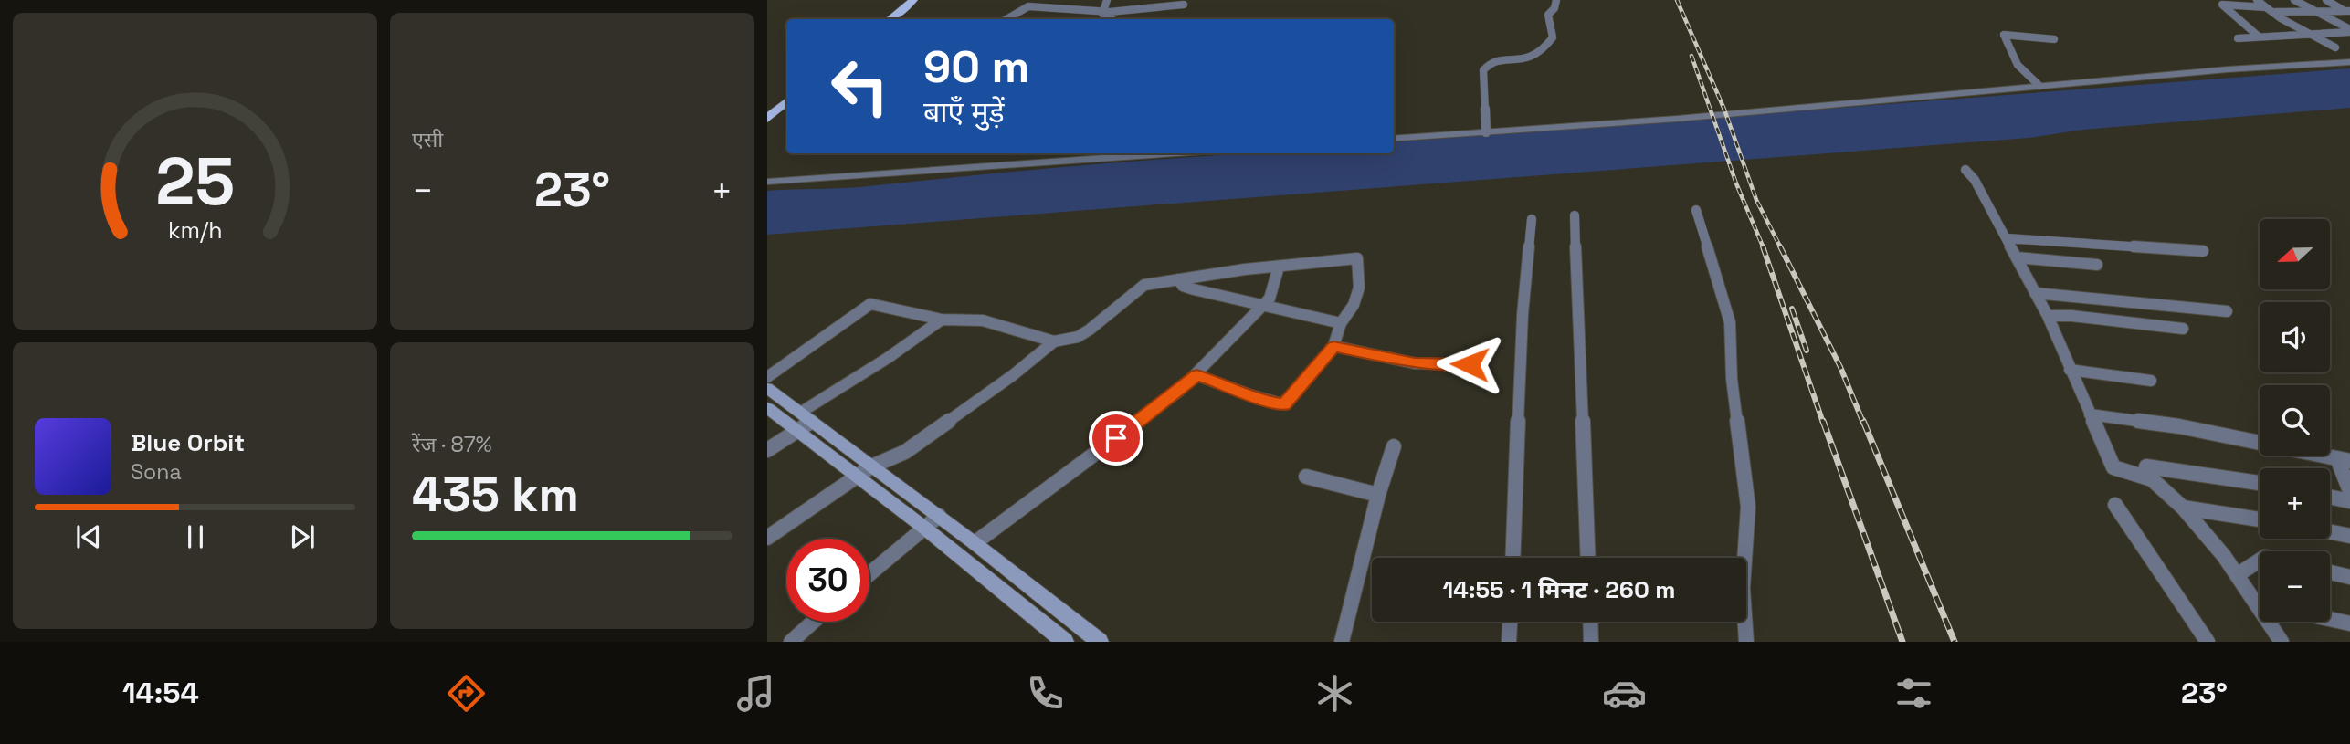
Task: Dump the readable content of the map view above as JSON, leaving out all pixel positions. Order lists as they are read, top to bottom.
{
  "north": "left",
  "page": {
    "tile": [
      "एसी",
      ["रेंज · 87%", "435 km"]
    ],
    "turn": ["90 m", "बाएँ मुड़ें"],
    "heat": ["−", "23°", "+"],
    "map_buttons": ["+", "−"],
    "song": ["Blue Orbit", "Sona"],
    "limit": "30",
    "trip": "14:55 · 1 मिनट · 260 m",
    "tabs": ["14:54", "23°"],
    "gauge": ["25", "km/h"]
  }
}
